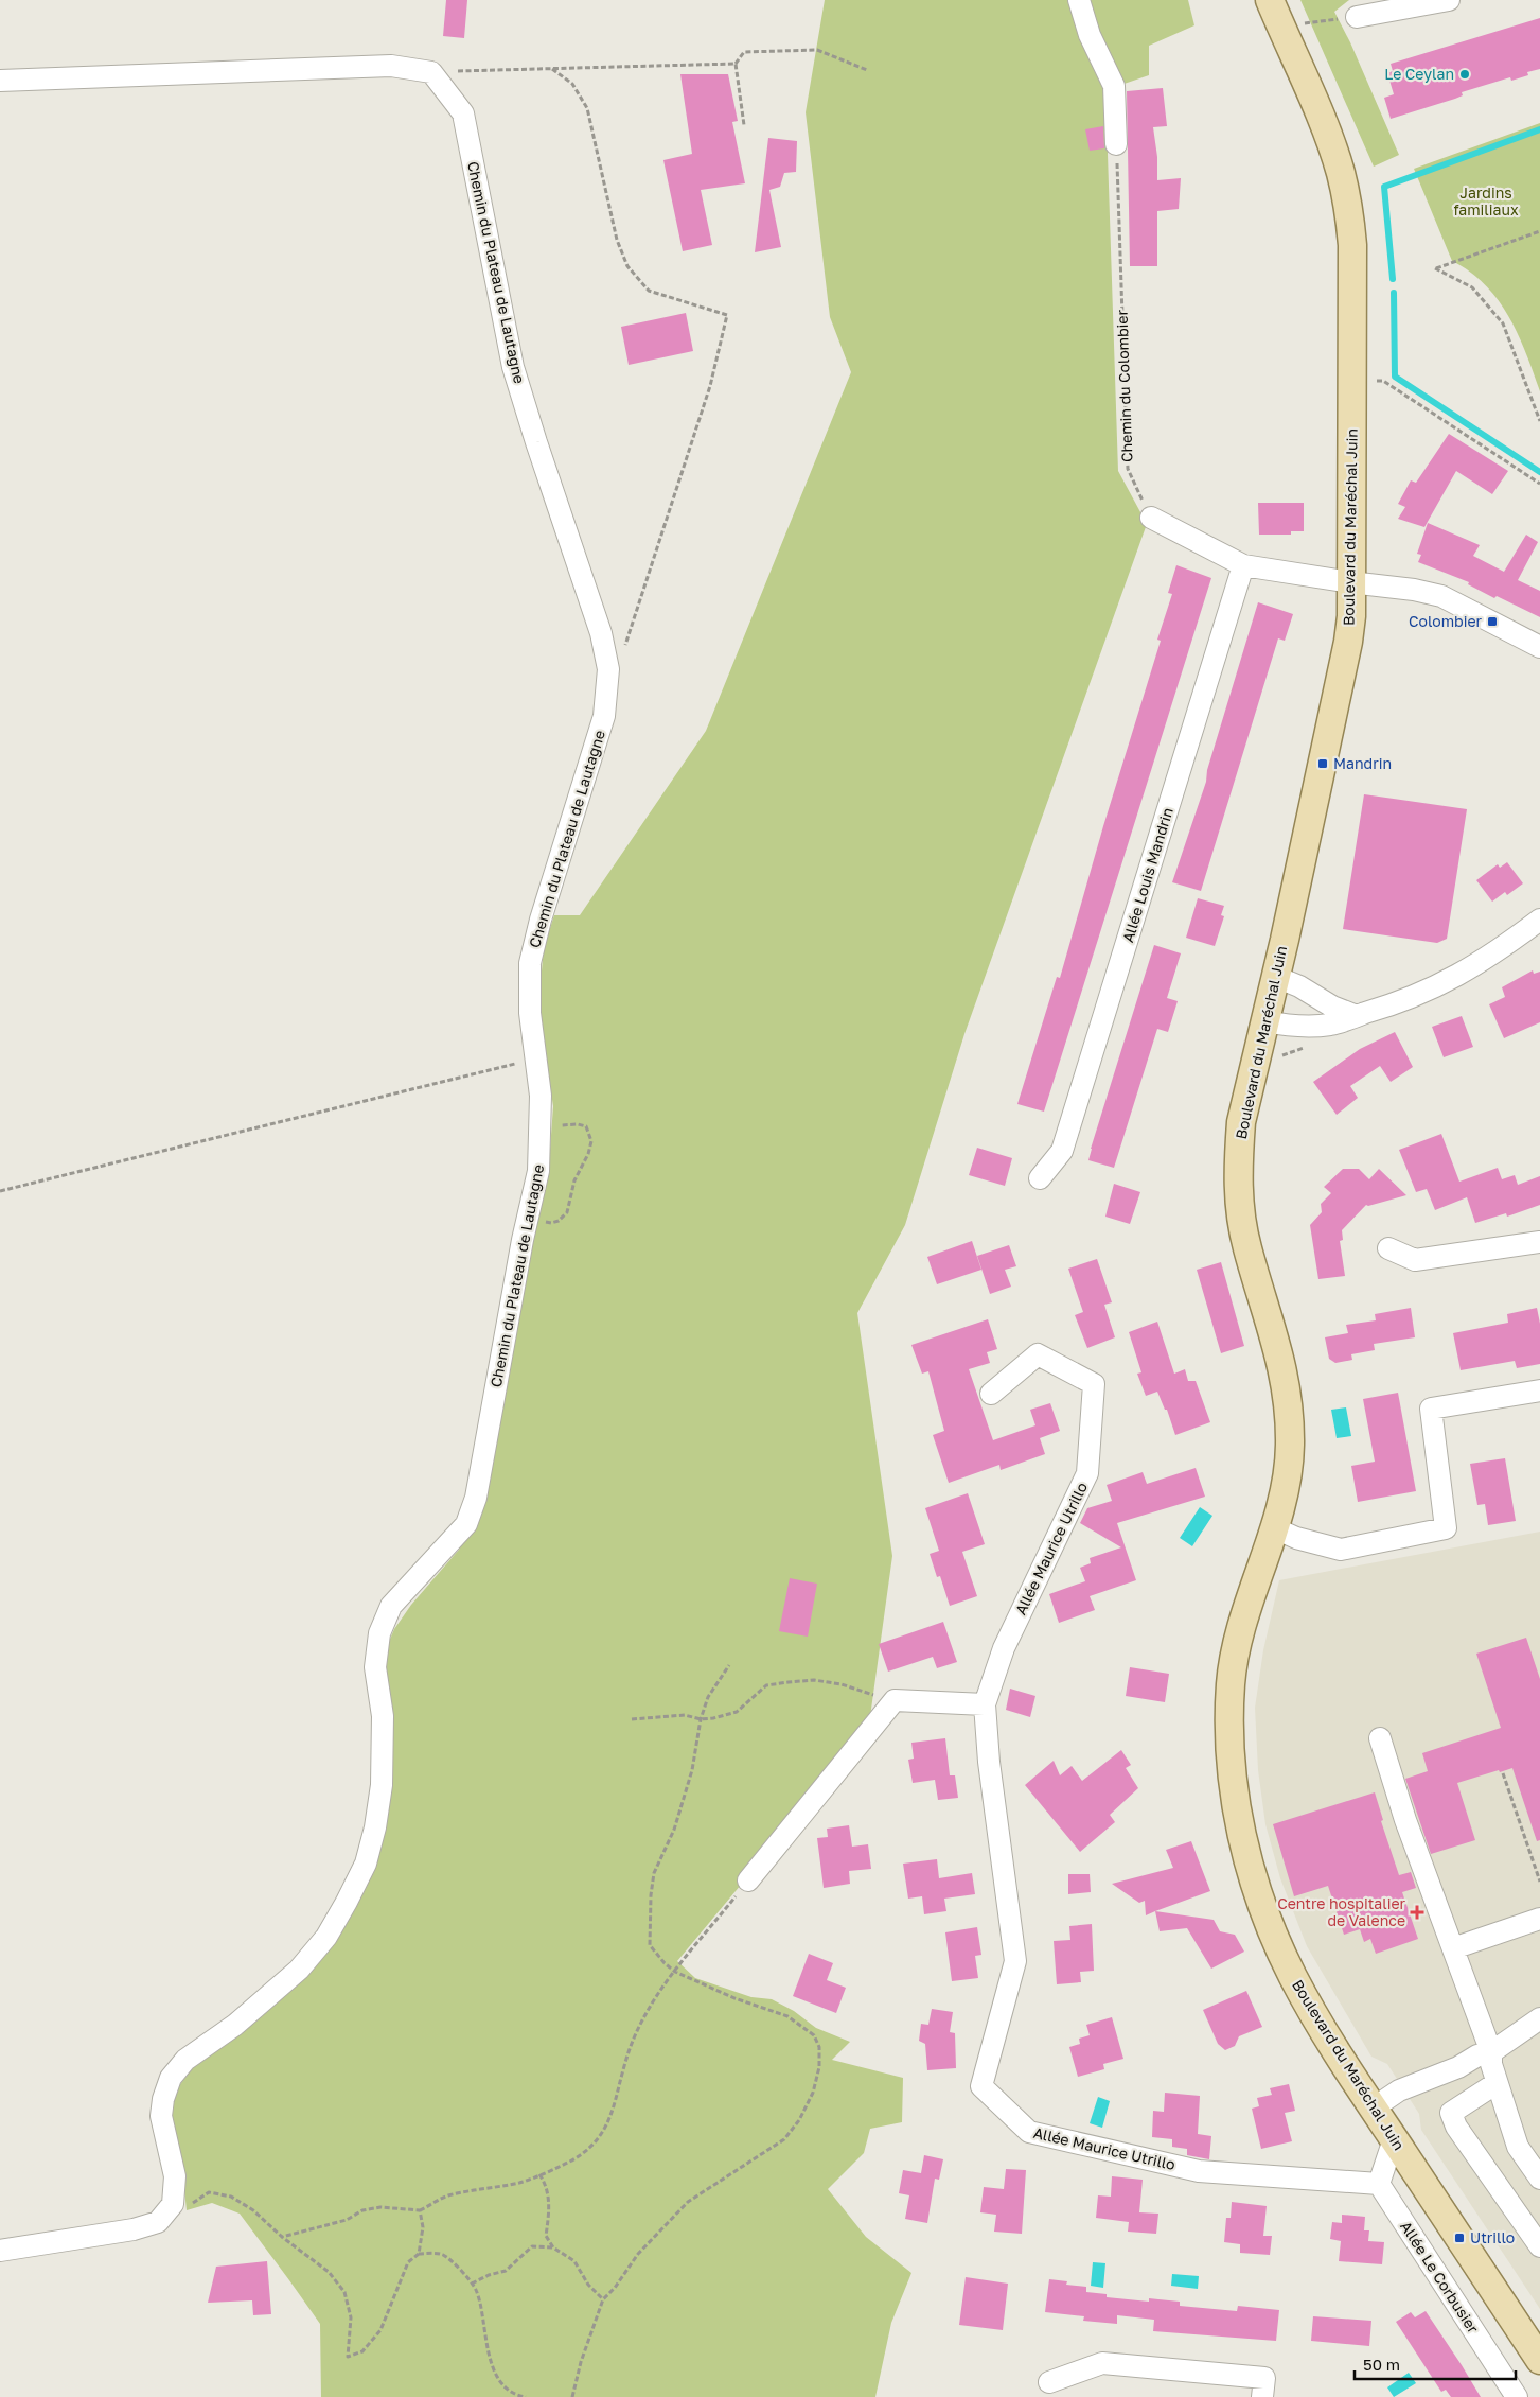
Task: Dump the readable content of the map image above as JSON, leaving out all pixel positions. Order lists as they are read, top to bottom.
{
  "streets": {
    "main road": ["Boulevard du Maréchal Juin"],
    "street": [
      "Chemin du Plateau de Lautagne",
      "Allée Louis Mandrin",
      "Allée Maurice Utrillo",
      "Allée Le Corbusier"
    ],
    "path": ["Chemin du Colombier"]
  },
  "crossings": [
    ["Allée Maurice Utrillo", "Allée Le Corbusier"]
  ],
  "parks": ["Jardins familiaux"],
  "places": {
    "other": ["Le Ceylan"],
    "transit": ["Colombier", "Mandrin", "Utrillo"],
    "health": ["Centre hospitalier de Valence"]
  },
  "scale_bar": "50 m"
}
